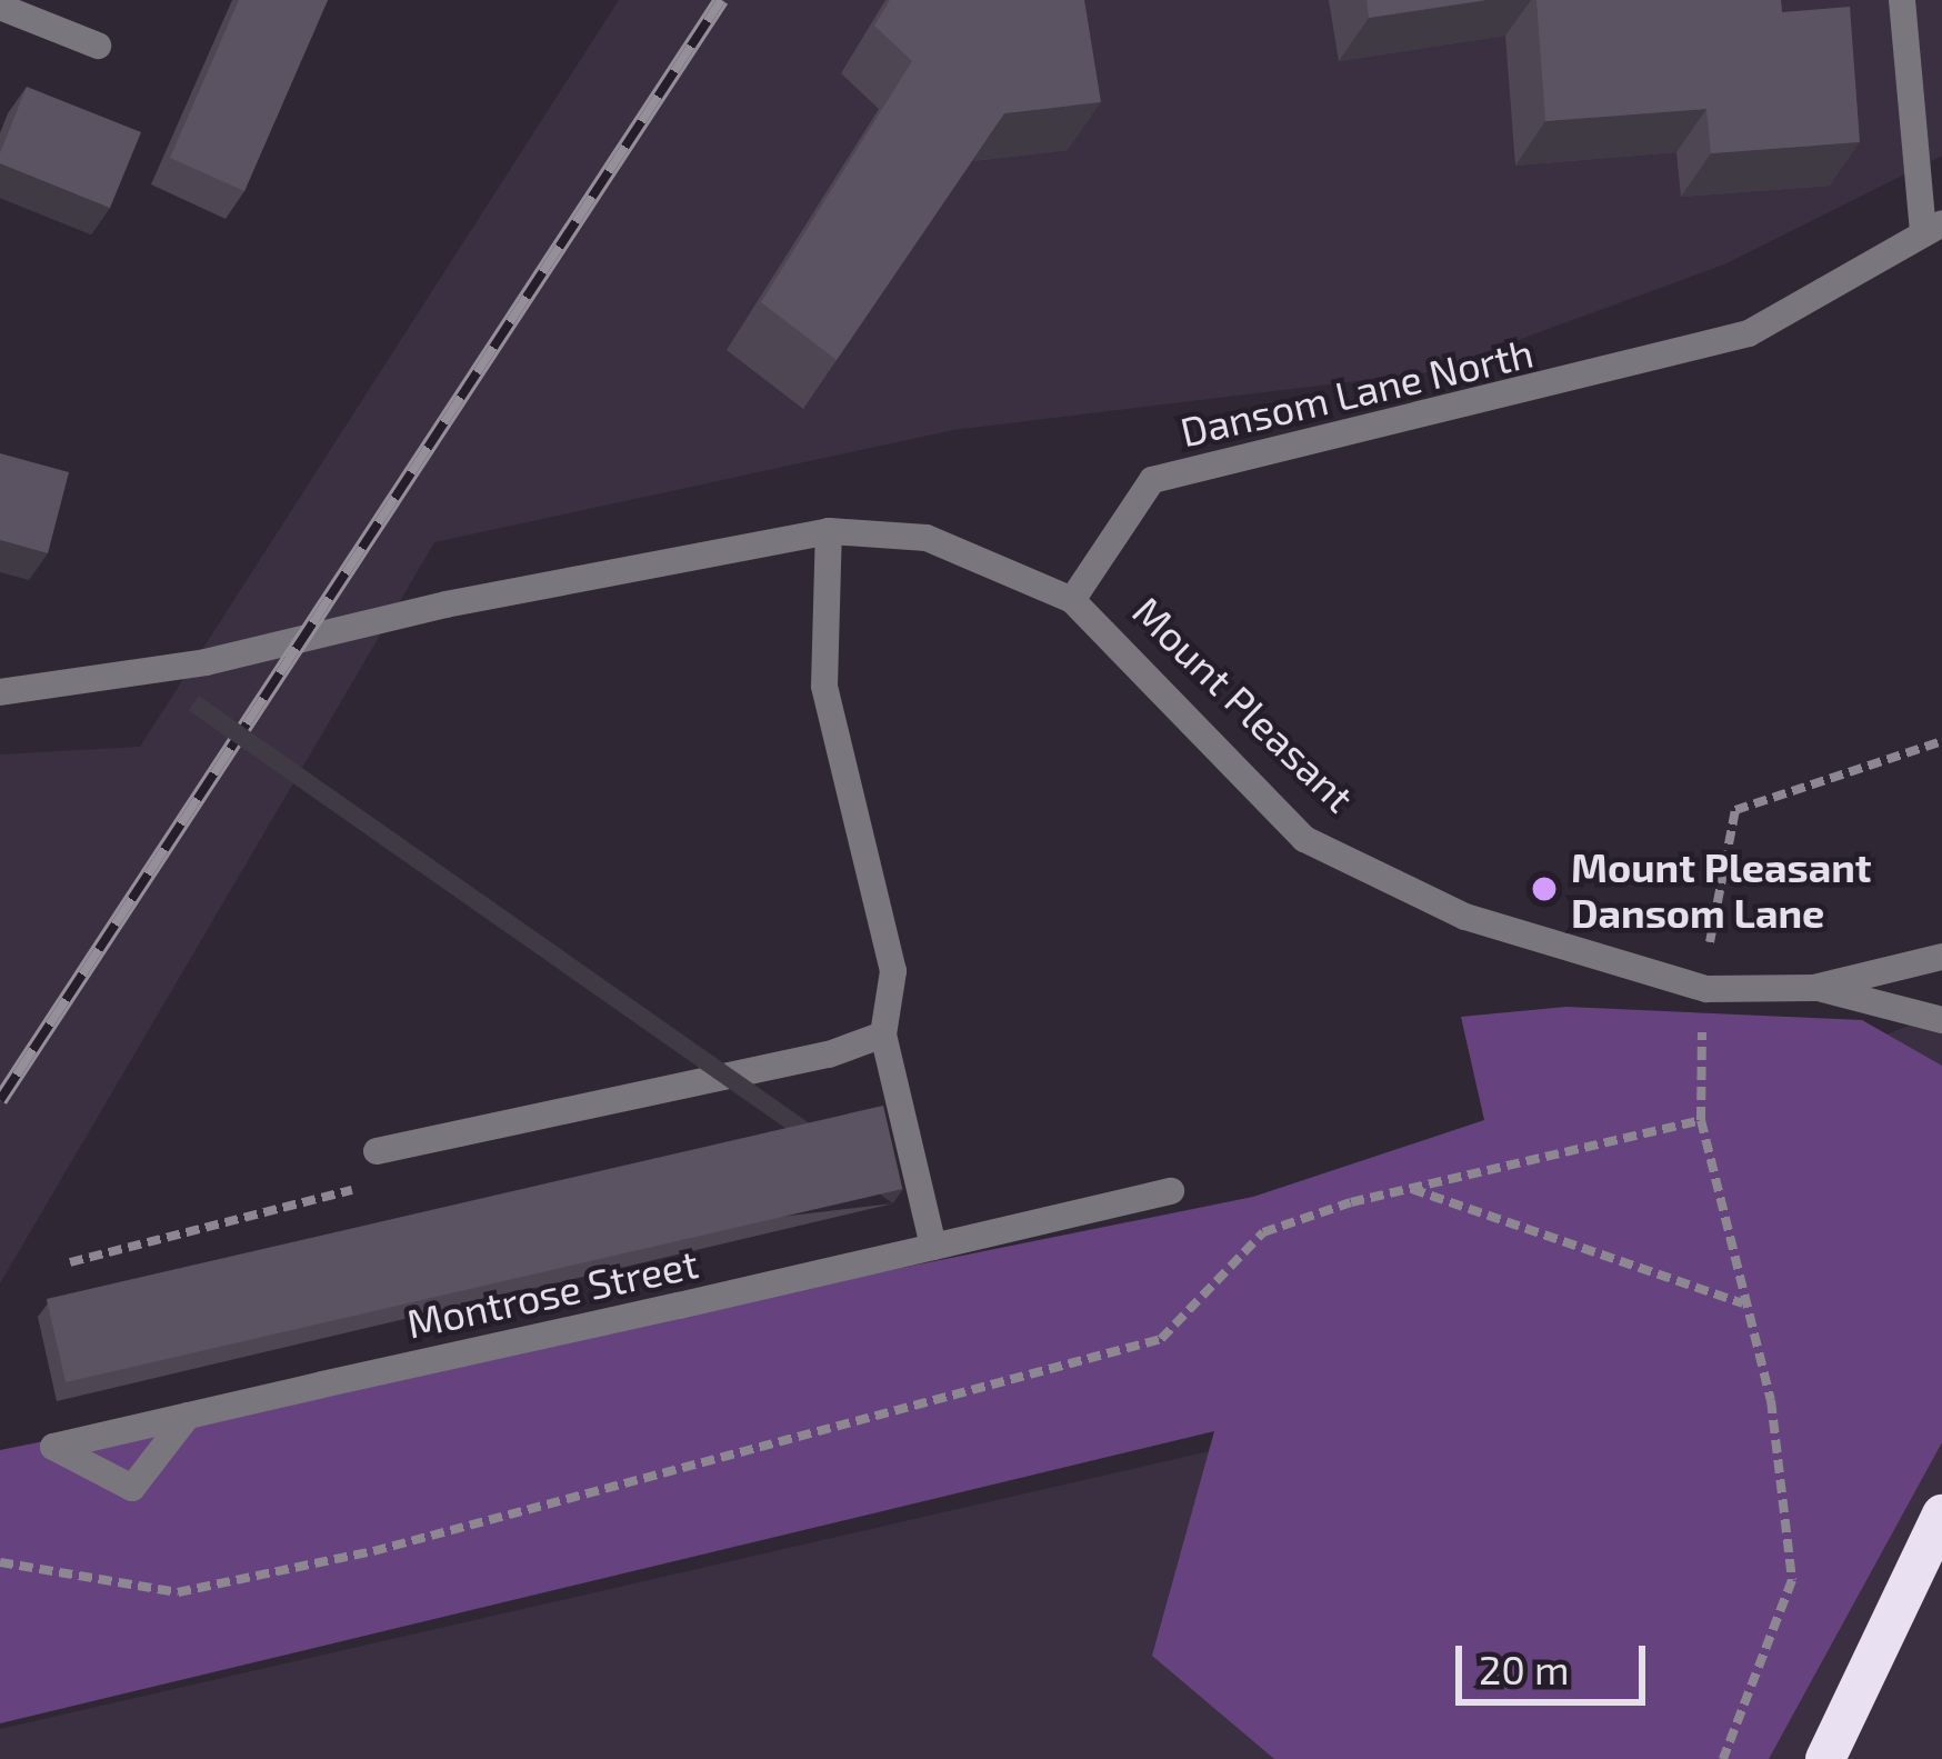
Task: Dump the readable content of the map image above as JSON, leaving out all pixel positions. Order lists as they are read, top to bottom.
{
  "streets": {
    "street": ["Dansom Lane North", "Mount Pleasant", "Montrose Street"]
  },
  "crossings": [
    ["Dansom Lane North", "Mount Pleasant"]
  ],
  "places": ["Mount Pleasant Dansom Lane"],
  "scale_bar": "20 m"
}
